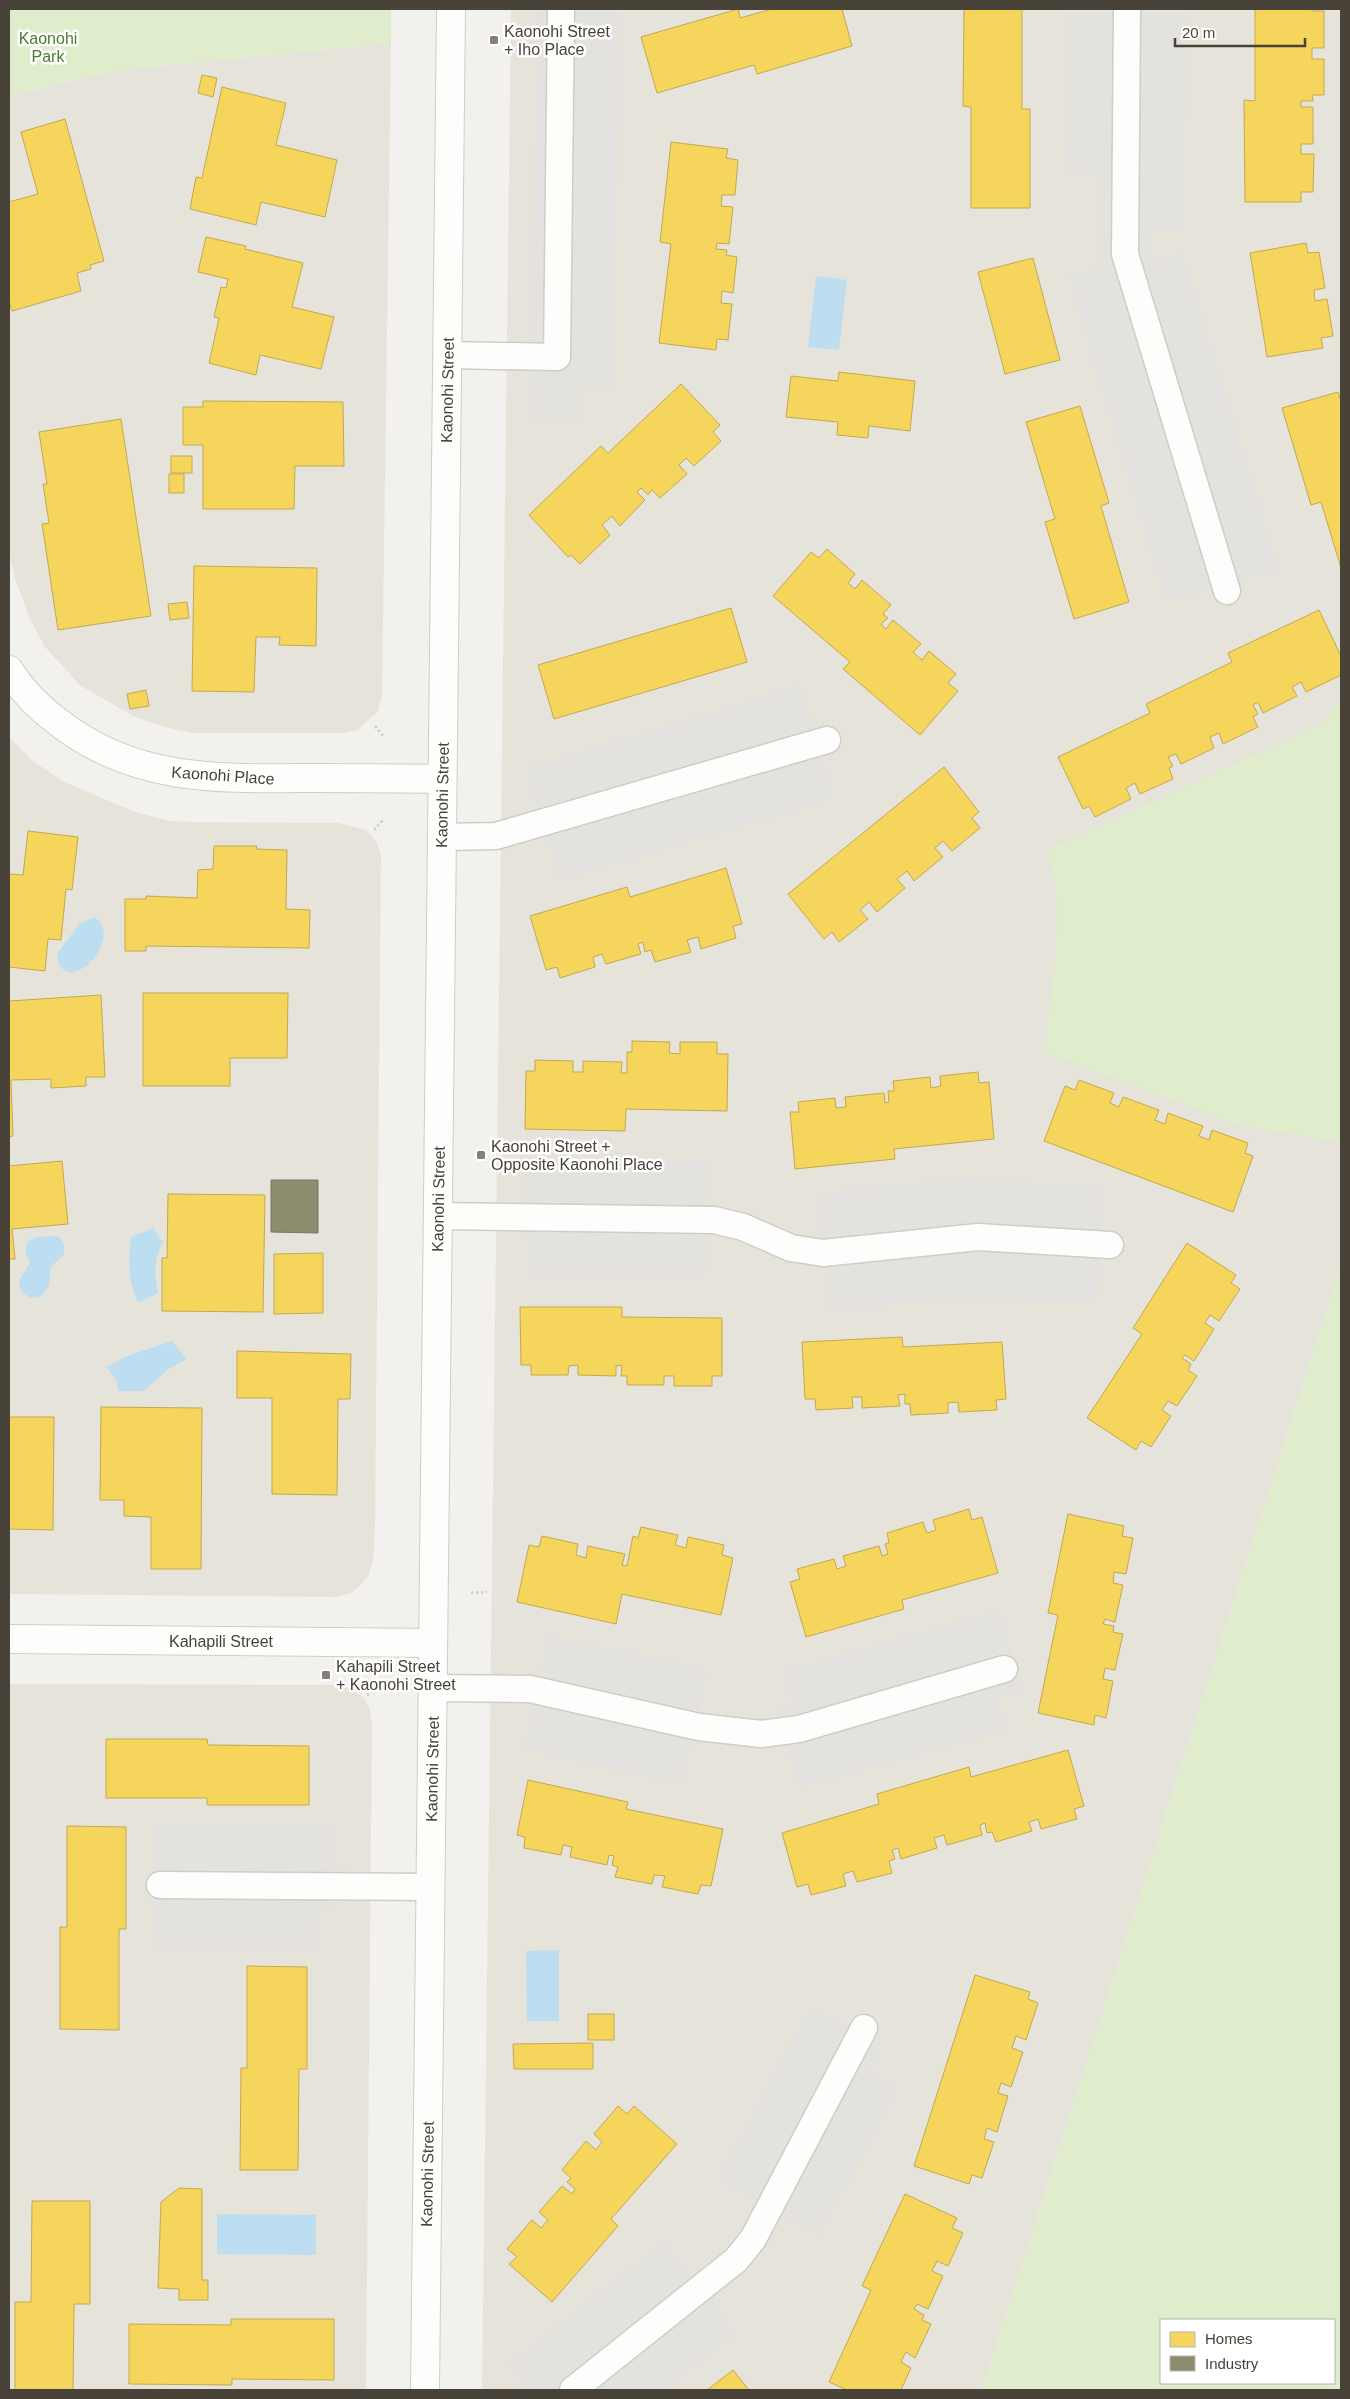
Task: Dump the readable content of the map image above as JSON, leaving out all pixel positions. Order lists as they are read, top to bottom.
{
  "streets": {
    "street": ["Kaonohi Street", "Kaonohi Place", "Kahapili Street"]
  },
  "crossings": [
    ["Kaonohi Street", "Kaonohi Place"],
    ["Kaonohi Street", "Kahapili Street"]
  ],
  "parks": ["Kaonohi Park"],
  "places": {
    "transit": ["Kaonohi Street + Iho Place", "Kaonohi Street + Opposite Kaonohi Place", "Kahapili Street + Kaonohi Street"]
  },
  "legend": ["Homes", "Industry"],
  "scale_bar": "20 m"
}
